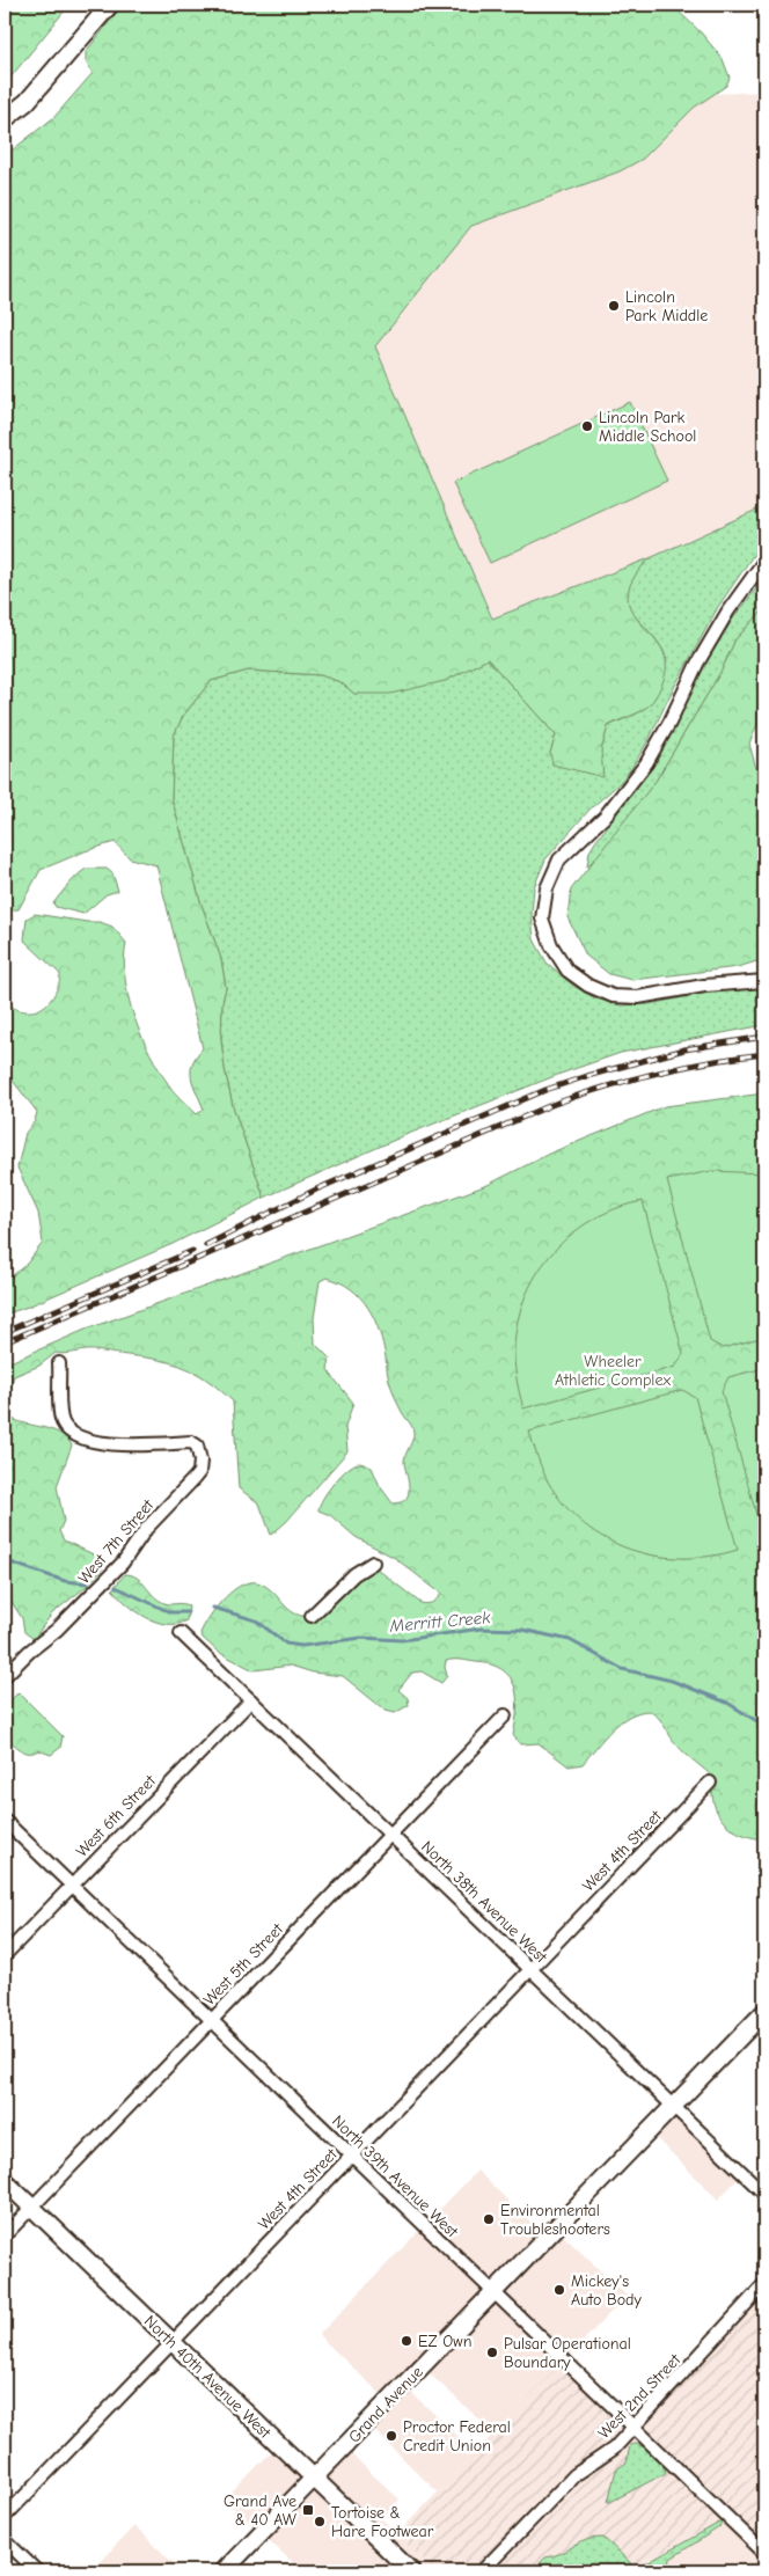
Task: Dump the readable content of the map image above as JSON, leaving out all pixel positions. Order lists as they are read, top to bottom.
{
  "streets": {
    "main road": ["North 40th Avenue West", "Grand Avenue"],
    "street": [
      "West 7th Street",
      "West 6th Street",
      "West 4th Street",
      "North 38th Avenue West",
      "West 5th Street",
      "North 39th Avenue West",
      "West 2nd Street"
    ]
  },
  "crossings": [
    ["West 6th Street", "North 38th Avenue West"],
    ["West 6th Street", "North 39th Avenue West"],
    ["West 4th Street", "North 38th Avenue West"],
    ["West 4th Street", "North 39th Avenue West"],
    ["West 4th Street", "North 40th Avenue West"],
    ["North 38th Avenue West", "West 5th Street"],
    ["North 38th Avenue West", "Grand Avenue"],
    ["West 5th Street", "North 39th Avenue West"],
    ["West 5th Street", "North 40th Avenue West"],
    ["North 39th Avenue West", "West 2nd Street"],
    ["North 39th Avenue West", "Grand Avenue"],
    ["North 40th Avenue West", "Grand Avenue"]
  ],
  "water": ["Merritt Creek"],
  "parks": ["Wheeler Athletic Complex"],
  "places": {
    "other": [
      "Lincoln Park Middle",
      "Lincoln Park Middle School",
      "Environmental Troubleshooters",
      "Mickey's Auto Body",
      "EZ Own",
      "Pulsar Operational Boundary",
      "Proctor Federal Credit Union",
      "Tortoise & Hare Footwear"
    ],
    "transit": ["Grand Ave & 40 AW"]
  }
}
